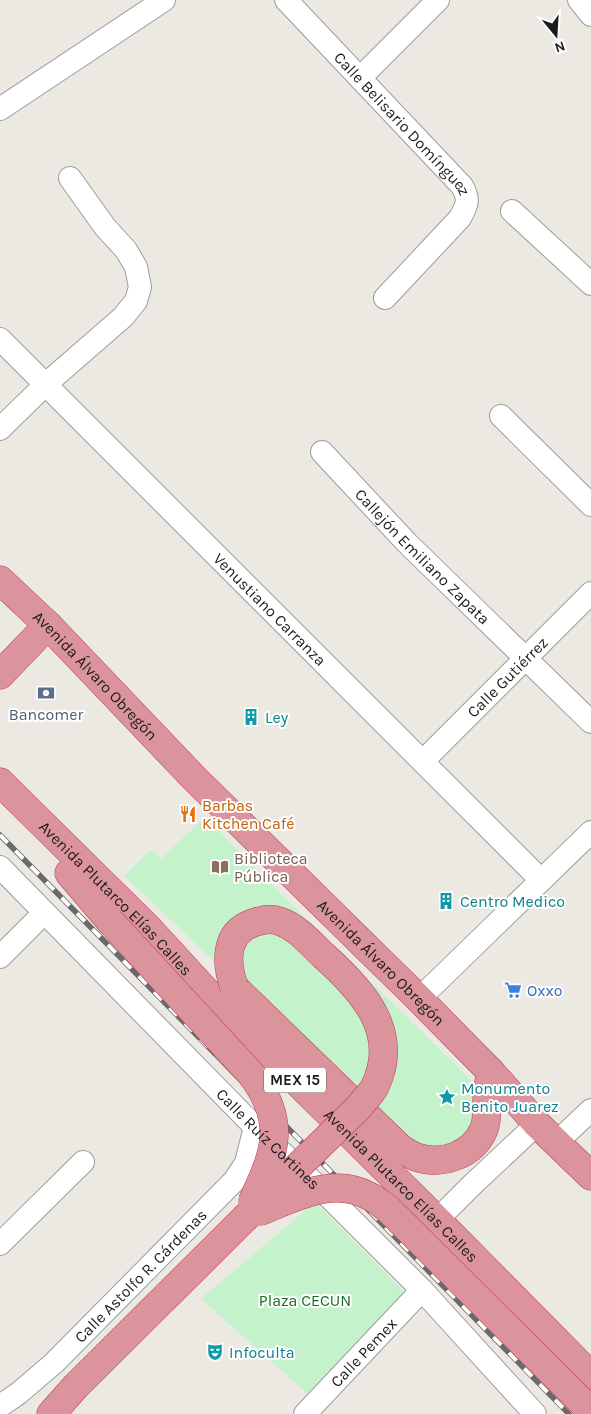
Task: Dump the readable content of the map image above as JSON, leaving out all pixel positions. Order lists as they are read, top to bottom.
{
  "streets": {
    "highway": ["Avenida Álvaro Obregón", "Avenida Plutarco Elías Calles", "MEX 15"],
    "street": [
      "Calle Belisario Domínguez",
      "Callejón Emiliano Zapata",
      "Venustiano Carranza",
      "Calle Gutiérrez",
      "Calle Ruíz Cortines",
      "Calle Astolfo R. Cárdenas",
      "Calle Pemex"
    ]
  },
  "crossings": [
    ["Callejón Emiliano Zapata", "Calle Gutiérrez"],
    ["Venustiano Carranza", "Calle Gutiérrez"],
    ["Calle Ruíz Cortines", "Calle Astolfo R. Cárdenas"],
    ["Calle Ruíz Cortines", "Calle Pemex"]
  ],
  "parks": ["Plaza CECUN"],
  "places": {
    "bank": ["Bancomer"],
    "building": ["Ley", "Centro Medico"],
    "restaurant": ["Barbas Kitchen Café"],
    "library": ["Biblioteca Pública"],
    "supermarket": ["Oxxo"],
    "place": ["Monumento Benito Juarez"],
    "theatre": ["Infoculta"]
  },
  "north": "bottom"
}
